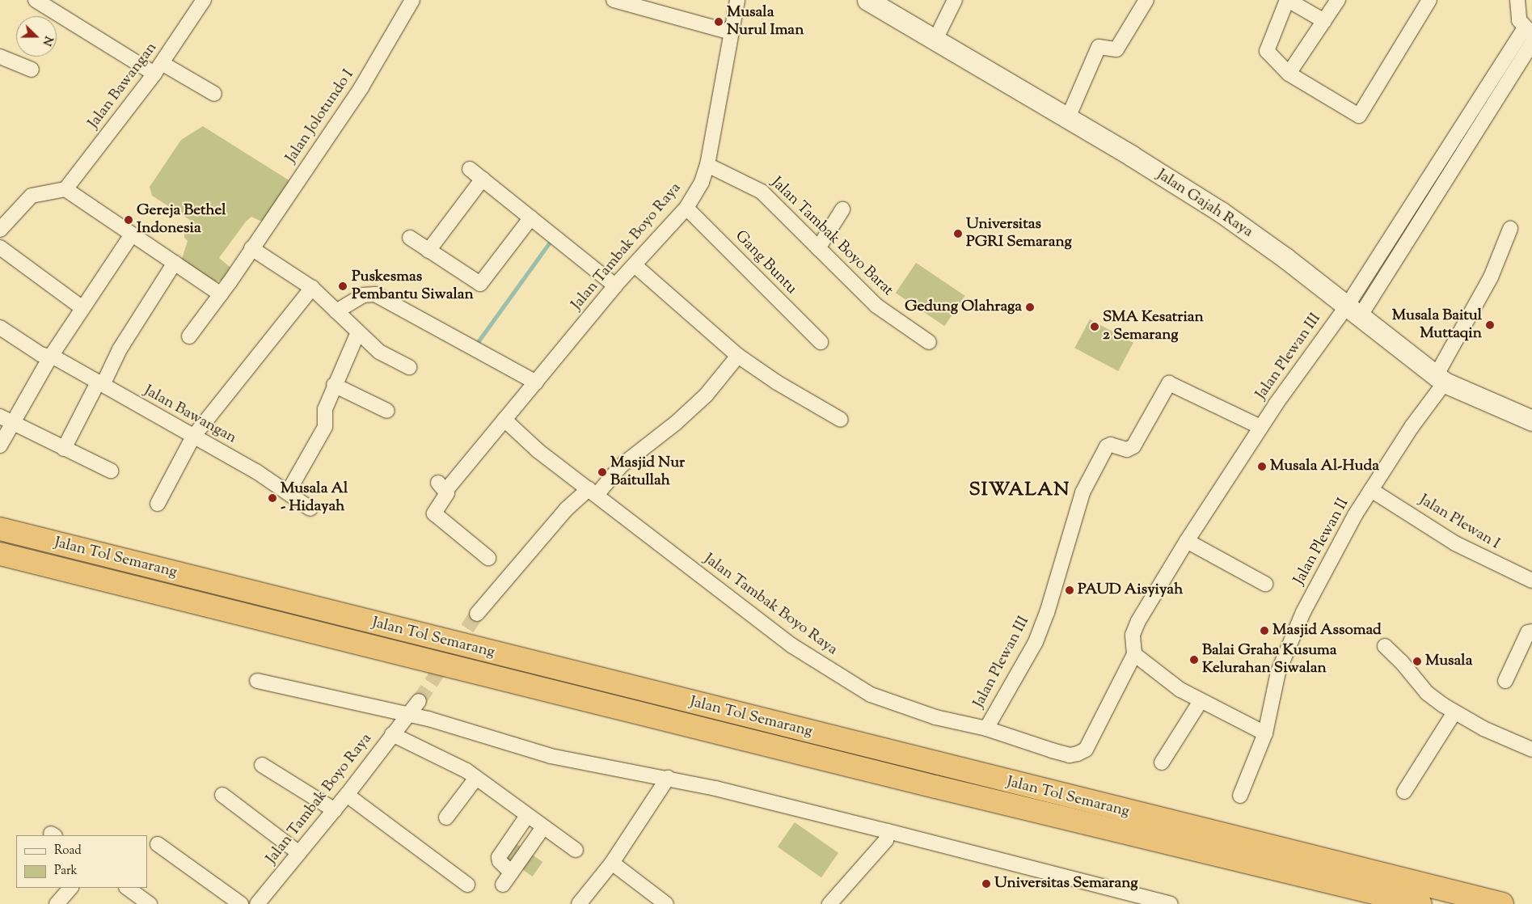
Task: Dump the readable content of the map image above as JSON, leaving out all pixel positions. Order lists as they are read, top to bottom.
{
  "streets": {
    "highway": ["Jalan Tol Semarang"],
    "main road": ["Jalan Gajah Raya"],
    "street": [
      "Jalan Bawangan",
      "Jalan Jolotundo I",
      "Jalan Tambak Boyo Barat",
      "Jalan Tambak Boyo Raya",
      "Gang Buntu",
      "Jalan Plewan III",
      "Jalan Plewan I",
      "Jalan Plewan II"
    ]
  },
  "crossings": [
    ["Jalan Gajah Raya", "Jalan Plewan III"],
    ["Jalan Gajah Raya", "Jalan Plewan II"],
    ["Jalan Tambak Boyo Barat", "Jalan Tambak Boyo Raya"],
    ["Jalan Tambak Boyo Raya", "Gang Buntu"],
    ["Jalan Tambak Boyo Raya", "Jalan Plewan III"],
    ["Jalan Plewan I", "Jalan Plewan II"]
  ],
  "districts": ["SIWALAN"],
  "places": [
    "Musala Nurul Iman",
    "Gereja Bethel Indonesia",
    "Universitas PGRI Semarang",
    "Puskesmas Pembantu Siwalan",
    "Gedung Olahraga",
    "Musala Baitul Muttaqin",
    "SMA Kesatrian 2 Semarang",
    "Musala Al-Huda",
    "Masjid Nur Baitullah",
    "Musala Al - Hidayah",
    "PAUD Aisyiyah",
    "Masjid Assomad",
    "Balai Graha Kusuma Kelurahan Siwalan",
    "Musala",
    "Universitas Semarang"
  ],
  "legend": ["Road", "Park"],
  "north": "right"
}
